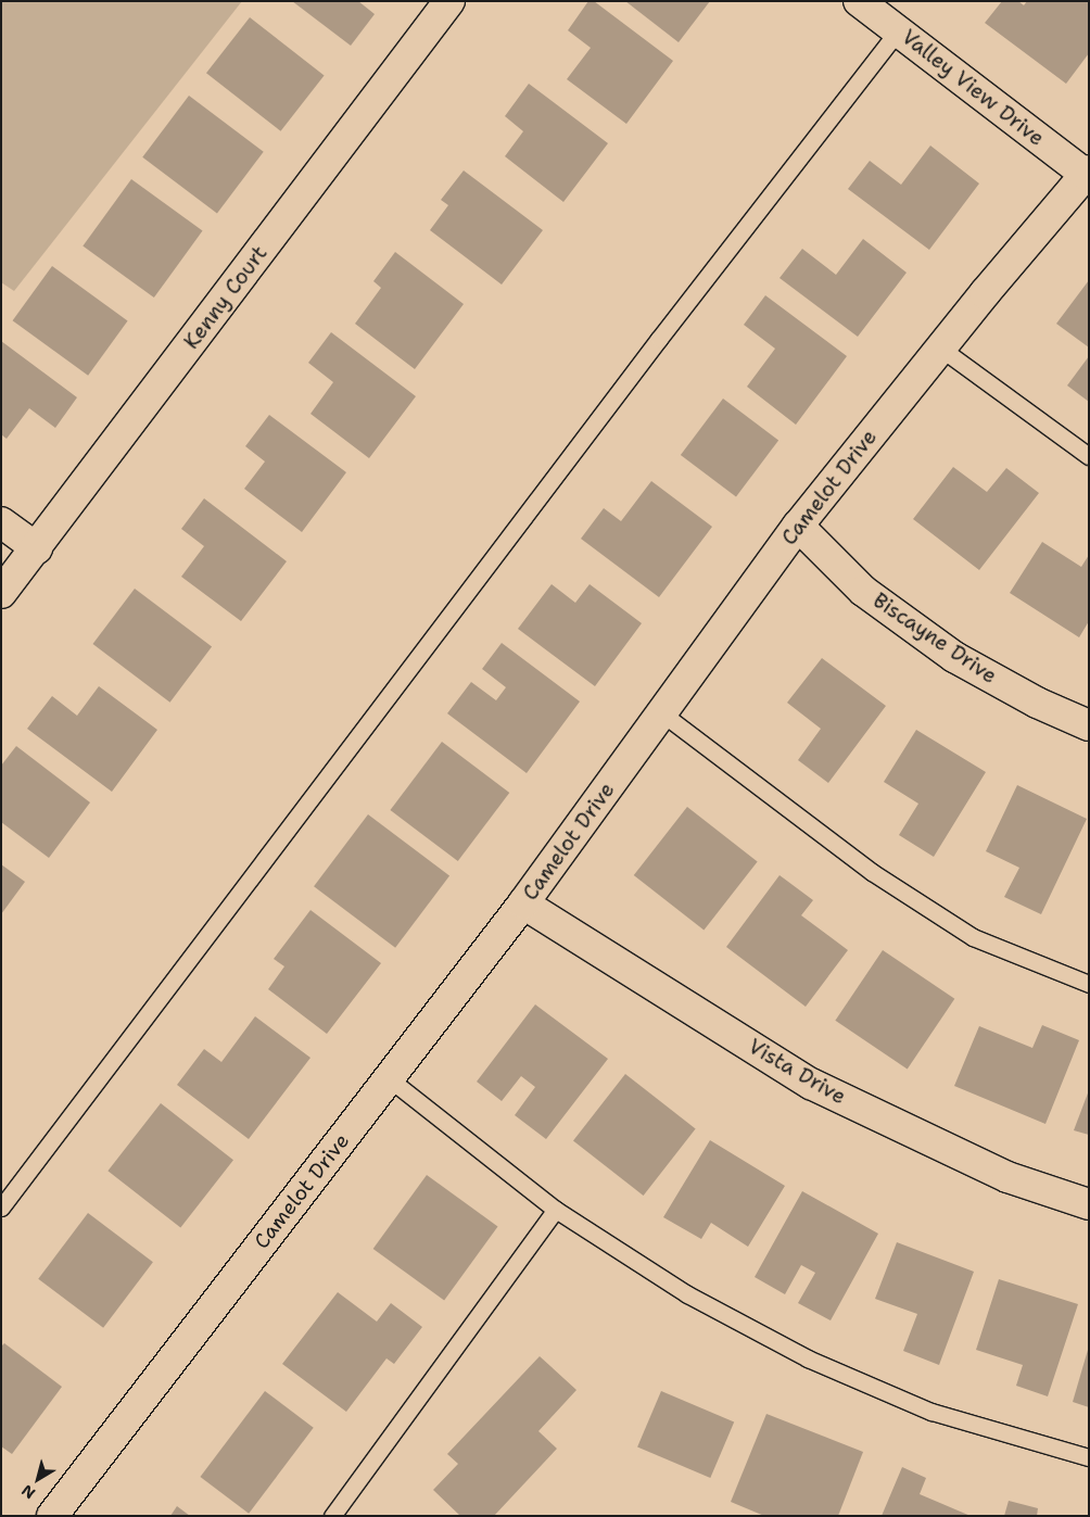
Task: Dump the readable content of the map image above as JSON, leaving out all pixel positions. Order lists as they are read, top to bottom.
{
  "streets": {
    "street": [
      "Valley View Drive",
      "Kenny Court",
      "Camelot Drive",
      "Biscayne Drive",
      "Vista Drive"
    ]
  },
  "crossings": [
    ["Valley View Drive", "Camelot Drive"],
    ["Camelot Drive", "Biscayne Drive"],
    ["Camelot Drive", "Vista Drive"]
  ],
  "north": "bottom left"
}
